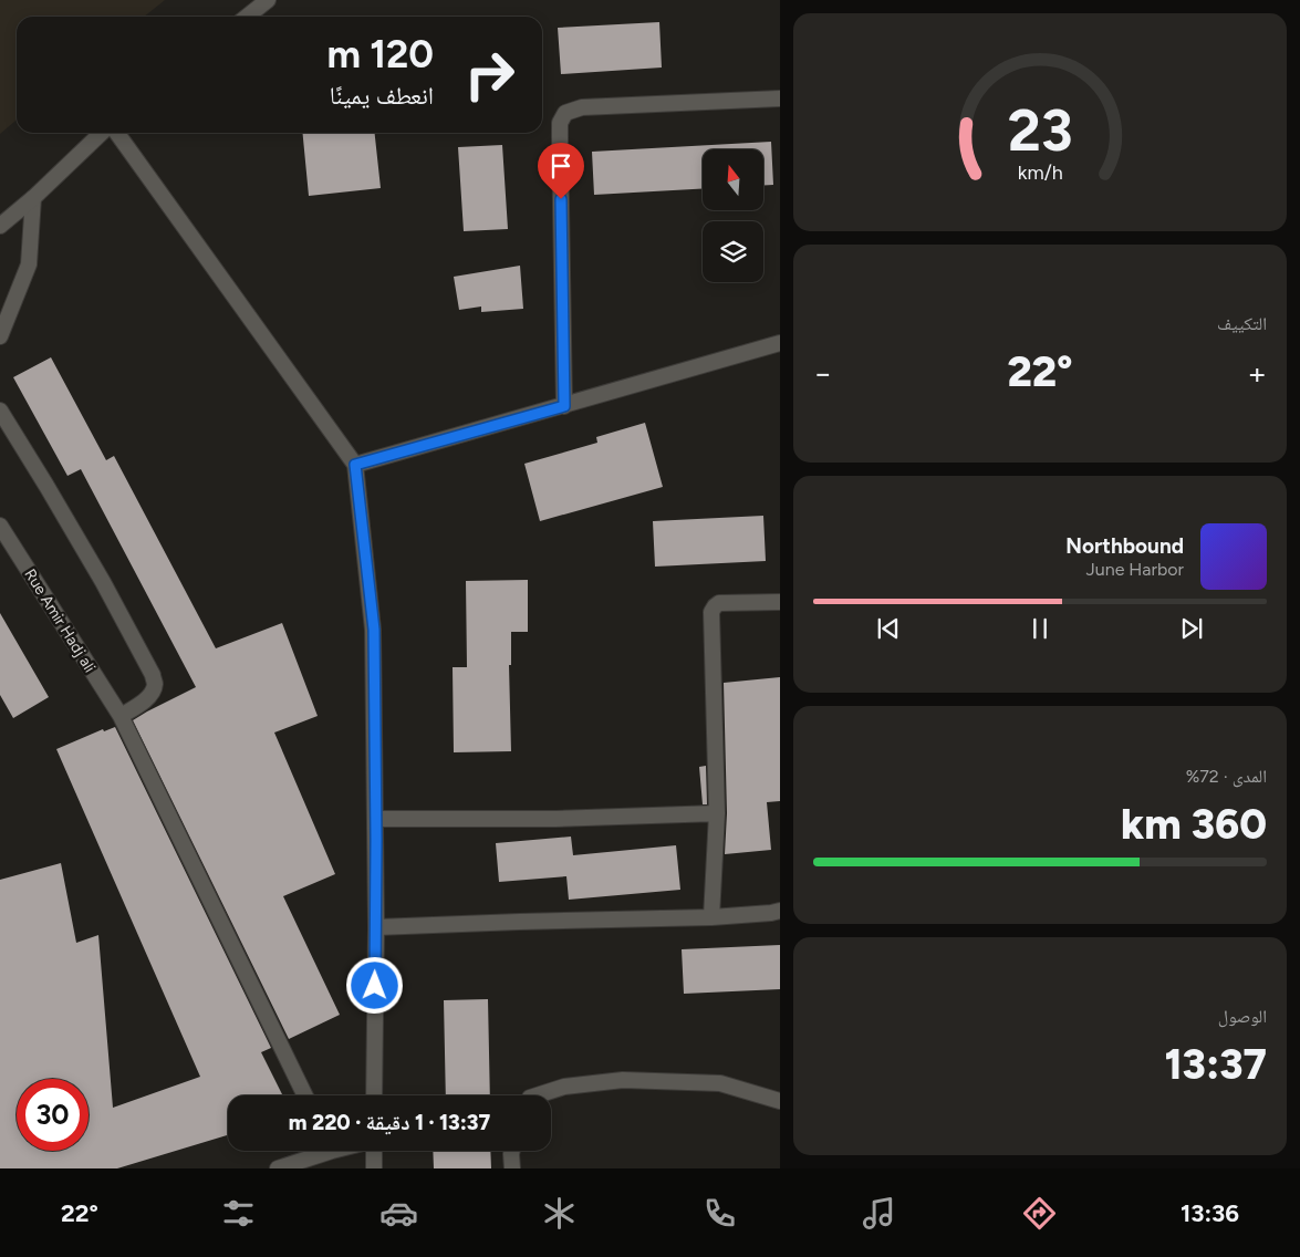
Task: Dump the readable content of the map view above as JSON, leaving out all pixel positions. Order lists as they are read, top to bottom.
{
  "streets": {
    "street": ["Rue Amir Hadj ali"]
  },
  "north": "top",
  "page": {
    "turn": ["120 m", "انعطف يمينًا"],
    "tile": [
      "التكييف",
      ["المدى · 72%", "360 km"],
      ["الوصول", "13:37"]
    ],
    "heat": ["−", "22°", "+"],
    "song": ["Northbound", "June Harbor"],
    "limit": "30",
    "trip": "13:37 · 1 دقيقة · 220 m",
    "tabs": ["13:36", "22°"],
    "gauge": ["23", "km/h"]
  }
}
